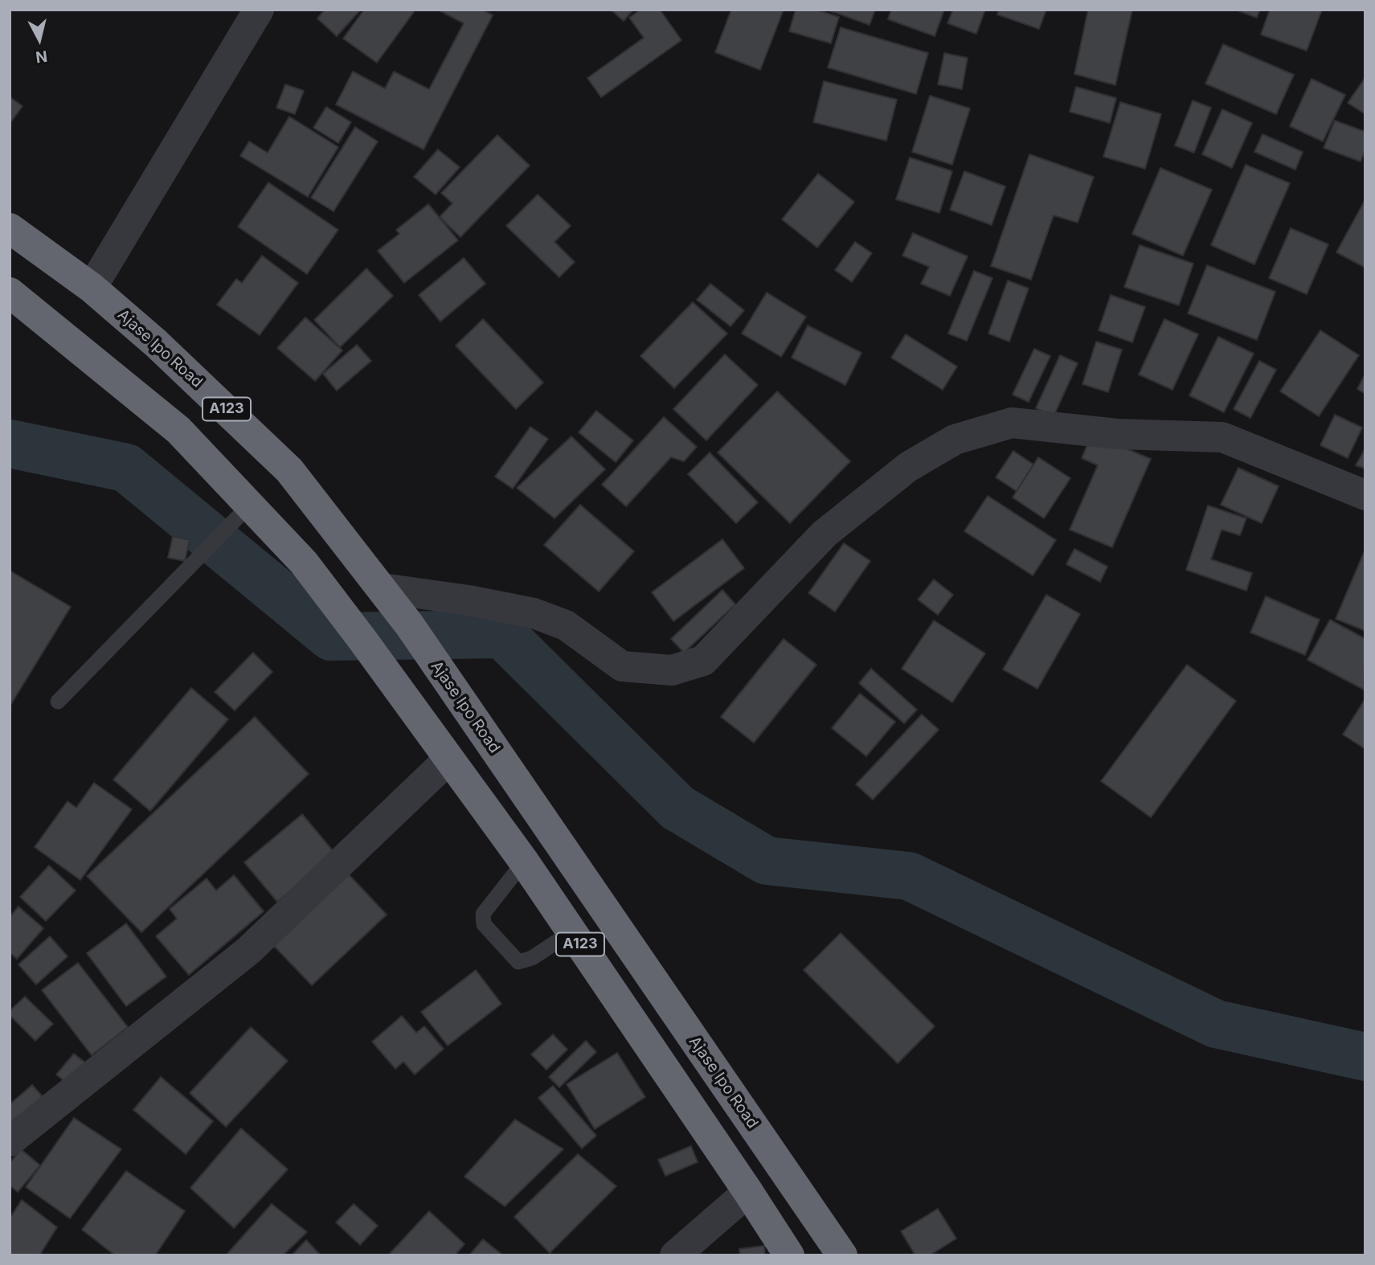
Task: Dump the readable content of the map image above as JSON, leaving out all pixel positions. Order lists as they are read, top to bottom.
{
  "streets": {
    "highway": ["Ajase Ipo Road", "A123"]
  },
  "north": "bottom"
}
